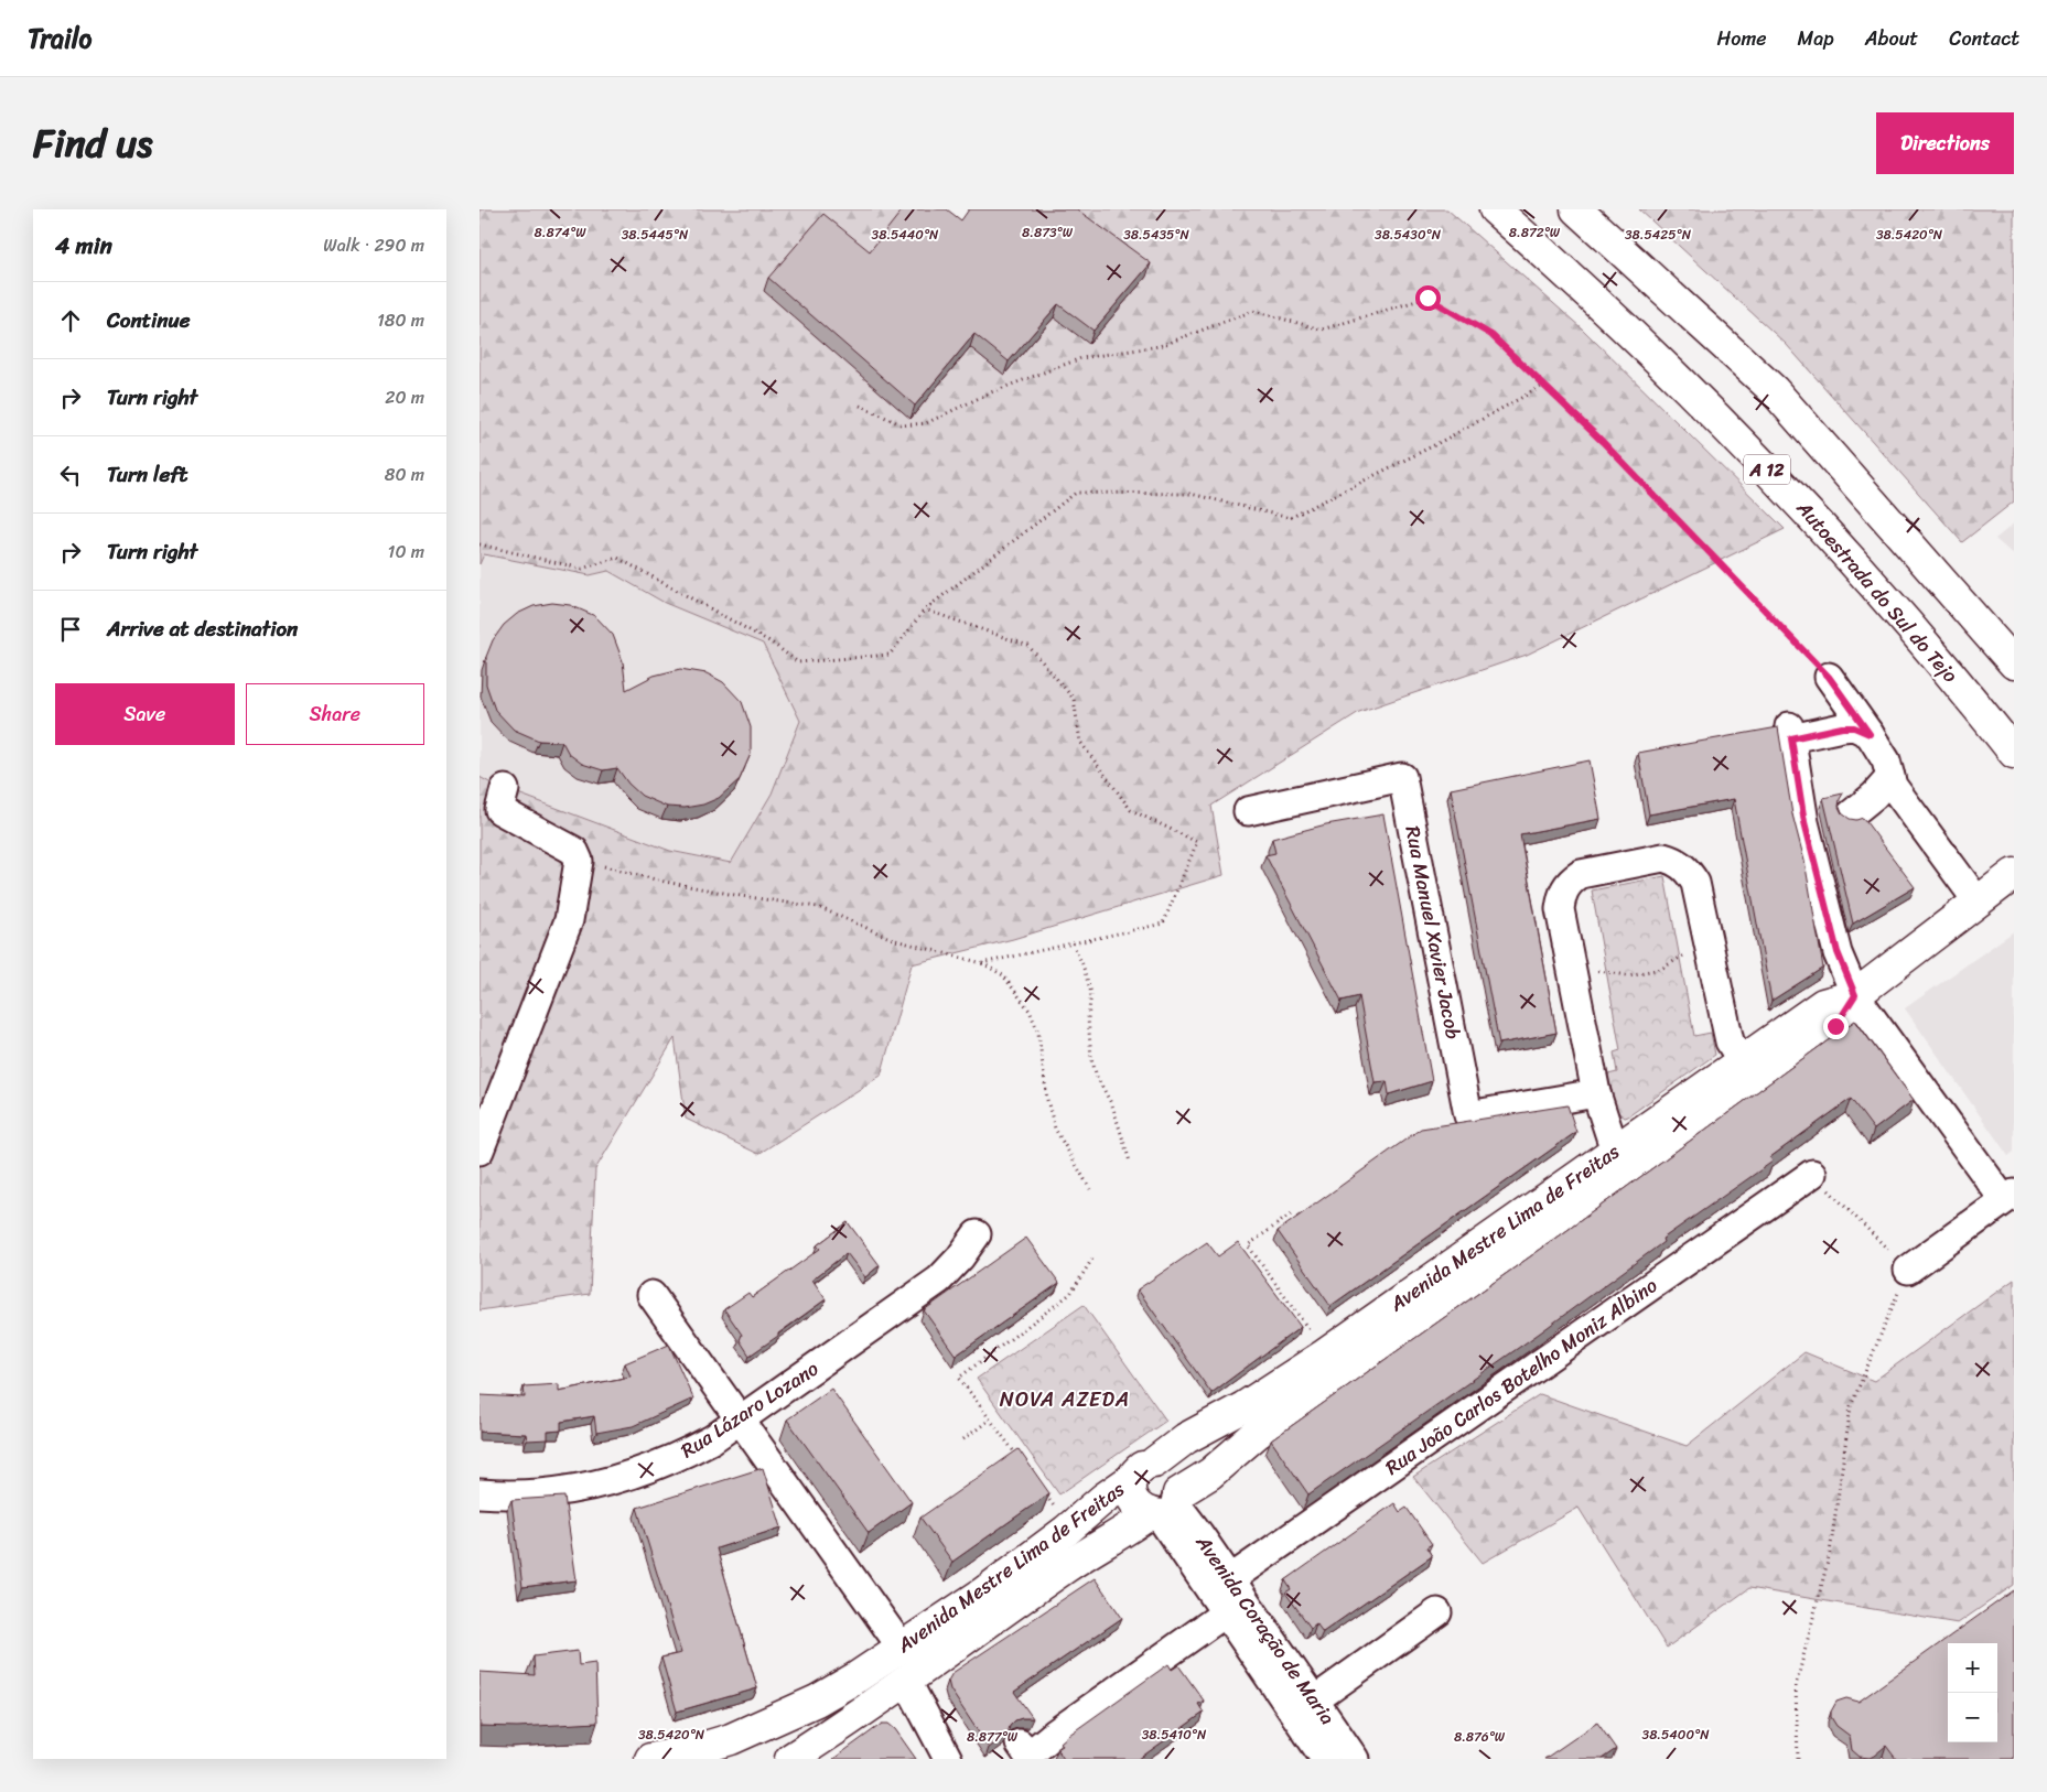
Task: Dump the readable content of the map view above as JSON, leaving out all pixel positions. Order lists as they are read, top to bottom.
{
  "streets": {
    "main road": ["A 12", "Autoestrada do Sul do Tejo", "Avenida Mestre Lima de Freitas"],
    "street": [
      "Rua Manuel Xavier Jacob",
      "Rua João Carlos Botelho Moniz Albino",
      "Rua Lázaro Lozano",
      "Avenida Coração de Maria"
    ]
  },
  "crossings": [
    ["Avenida Mestre Lima de Freitas", "Avenida Coração de Maria"],
    ["Rua João Carlos Botelho Moniz Albino", "Avenida Coração de Maria"]
  ],
  "districts": ["NOVA AZEDA"],
  "page": {
    "header": "Trailo",
    "nav": [
      "Home",
      "Map",
      "About",
      "Contact"
    ],
    "title": "Find us",
    "buttons": [
      "Directions",
      ["Save", "Share"]
    ],
    "heading": ["4 min", "Walk · 290 m"],
    "list": [
      ["Continue", "180 m"],
      ["Turn right", "20 m"],
      ["Turn left", "80 m"],
      ["Turn right", "10 m"],
      "Arrive at destination"
    ],
    "map_buttons": ["+", "−"]
  },
  "coordinates": [
    "8.873°W",
    "8.874°W",
    "8.872°W",
    "38.5445°N",
    "38.5440°N",
    "38.5435°N",
    "38.5430°N",
    "38.5425°N",
    "38.5420°N",
    "38.5410°N",
    "38.5400°N",
    "8.877°W",
    "8.876°W"
  ]
}
